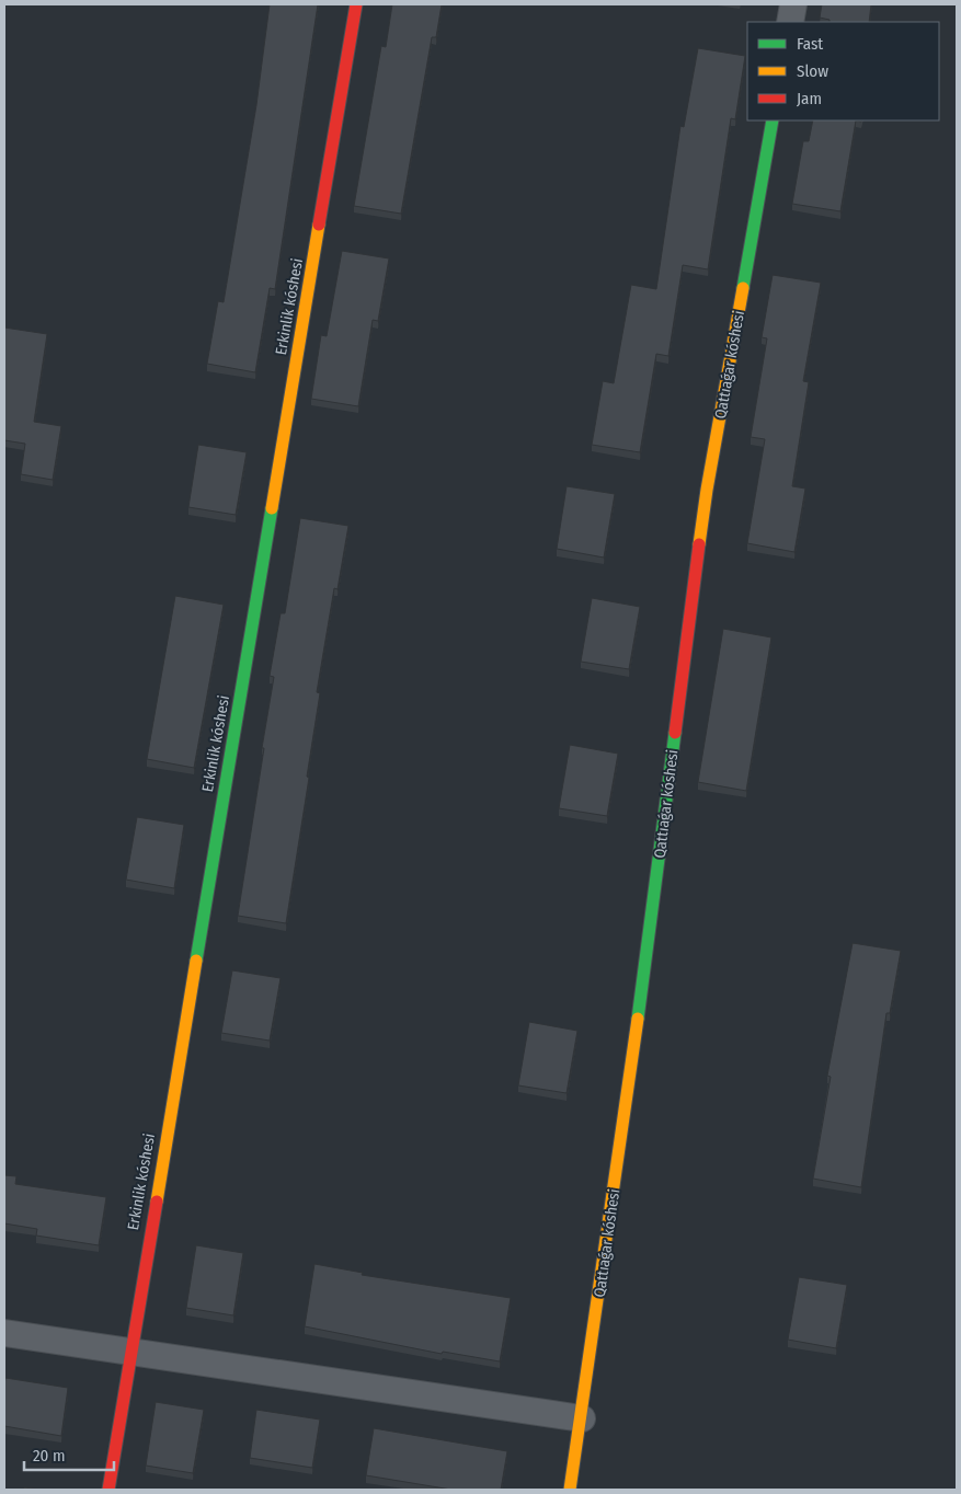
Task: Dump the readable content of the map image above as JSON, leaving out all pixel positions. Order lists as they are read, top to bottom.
{
  "streets": {
    "street": ["Erkinlik kóshesi", "Qattıaǵar kóshesi"]
  },
  "legend": ["Fast", "Slow", "Jam"],
  "scale_bar": "20 m"
}
